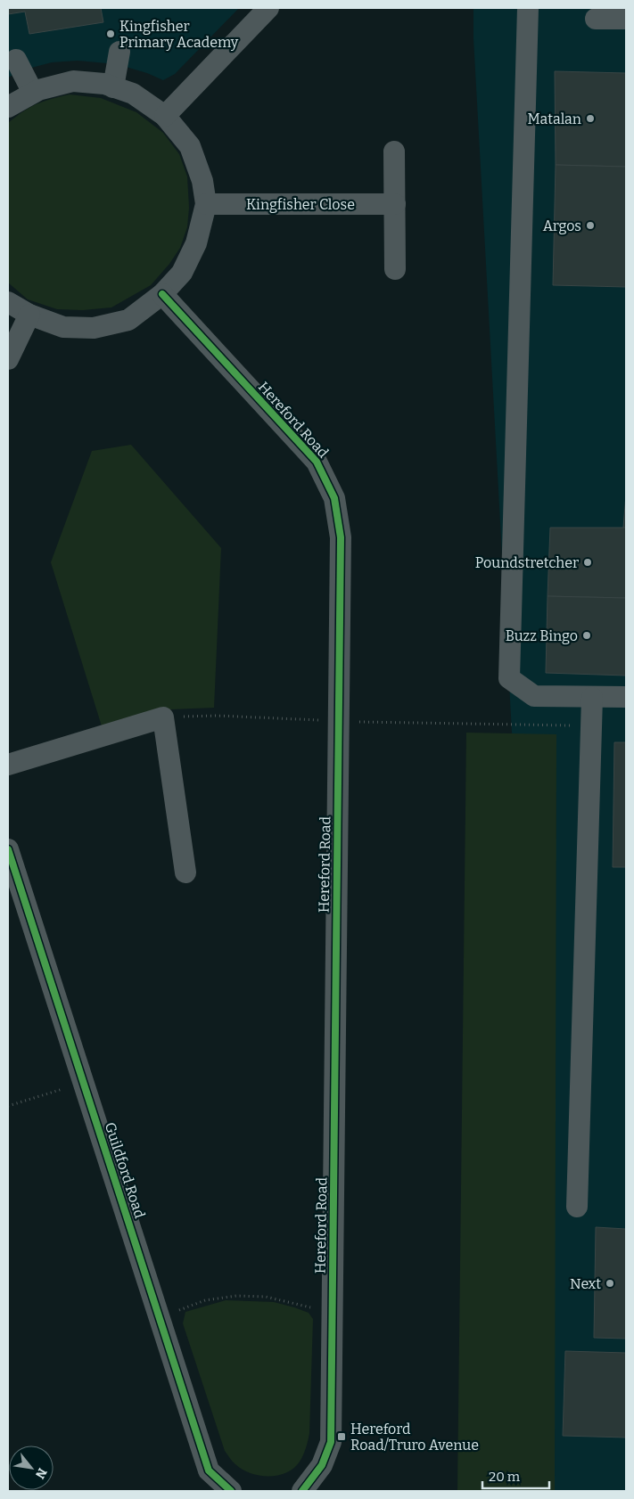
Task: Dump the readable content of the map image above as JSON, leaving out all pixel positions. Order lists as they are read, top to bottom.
{
  "streets": {
    "street": ["Kingfisher Close", "Hereford Road", "Guildford Road"]
  },
  "places": {
    "other": [
      "Kingfisher Primary Academy",
      "Matalan",
      "Argos",
      "Poundstretcher",
      "Buzz Bingo",
      "Next"
    ],
    "transit": ["Hereford Road/Truro Avenue"]
  },
  "scale_bar": "20 m",
  "north": "bottom right"
}
